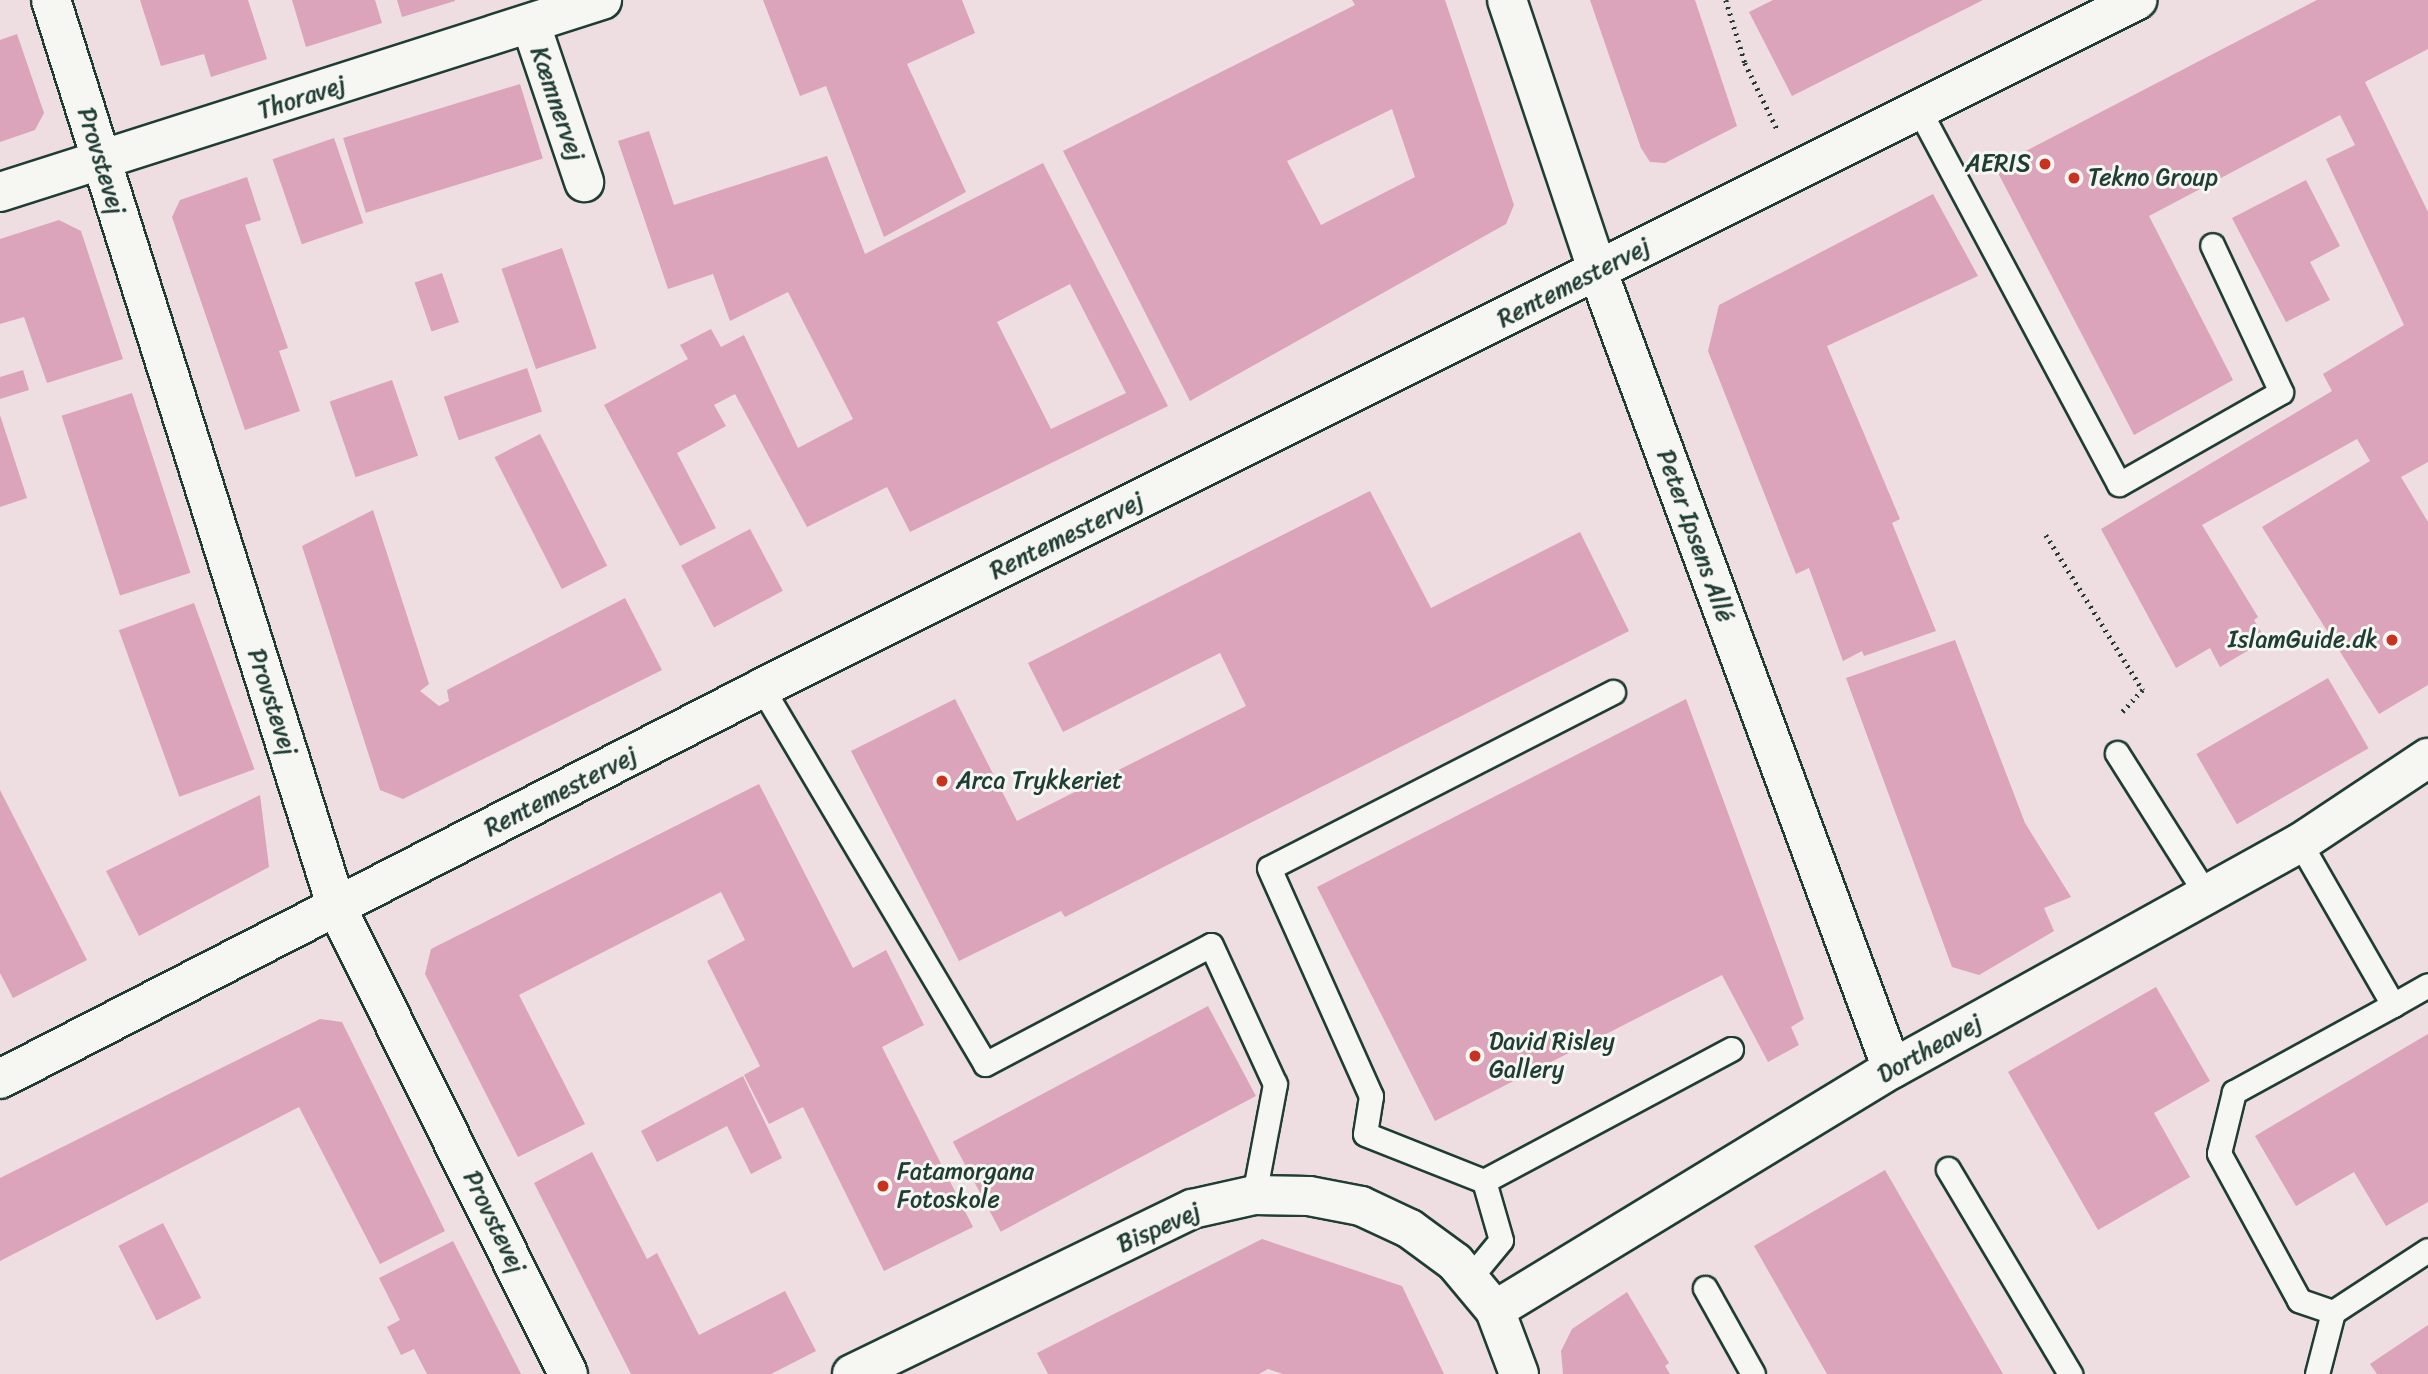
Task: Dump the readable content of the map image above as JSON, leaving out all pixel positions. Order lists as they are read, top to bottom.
{
  "streets": {
    "street": [
      "Thoravej",
      "Kæmnervej",
      "Provstevej",
      "Rentemestervej",
      "Peter Ipsens Allé",
      "Dortheavej",
      "Bispevej"
    ]
  },
  "crossings": [
    ["Thoravej", "Kæmnervej"],
    ["Thoravej", "Provstevej"],
    ["Provstevej", "Rentemestervej"],
    ["Rentemestervej", "Peter Ipsens Allé"],
    ["Peter Ipsens Allé", "Dortheavej"],
    ["Dortheavej", "Bispevej"]
  ],
  "places": [
    "AERIS",
    "Tekno Group",
    "IslamGuide.dk",
    "Arca Trykkeriet",
    "David Risley Gallery",
    "Fatamorgana Fotoskole"
  ]
}
